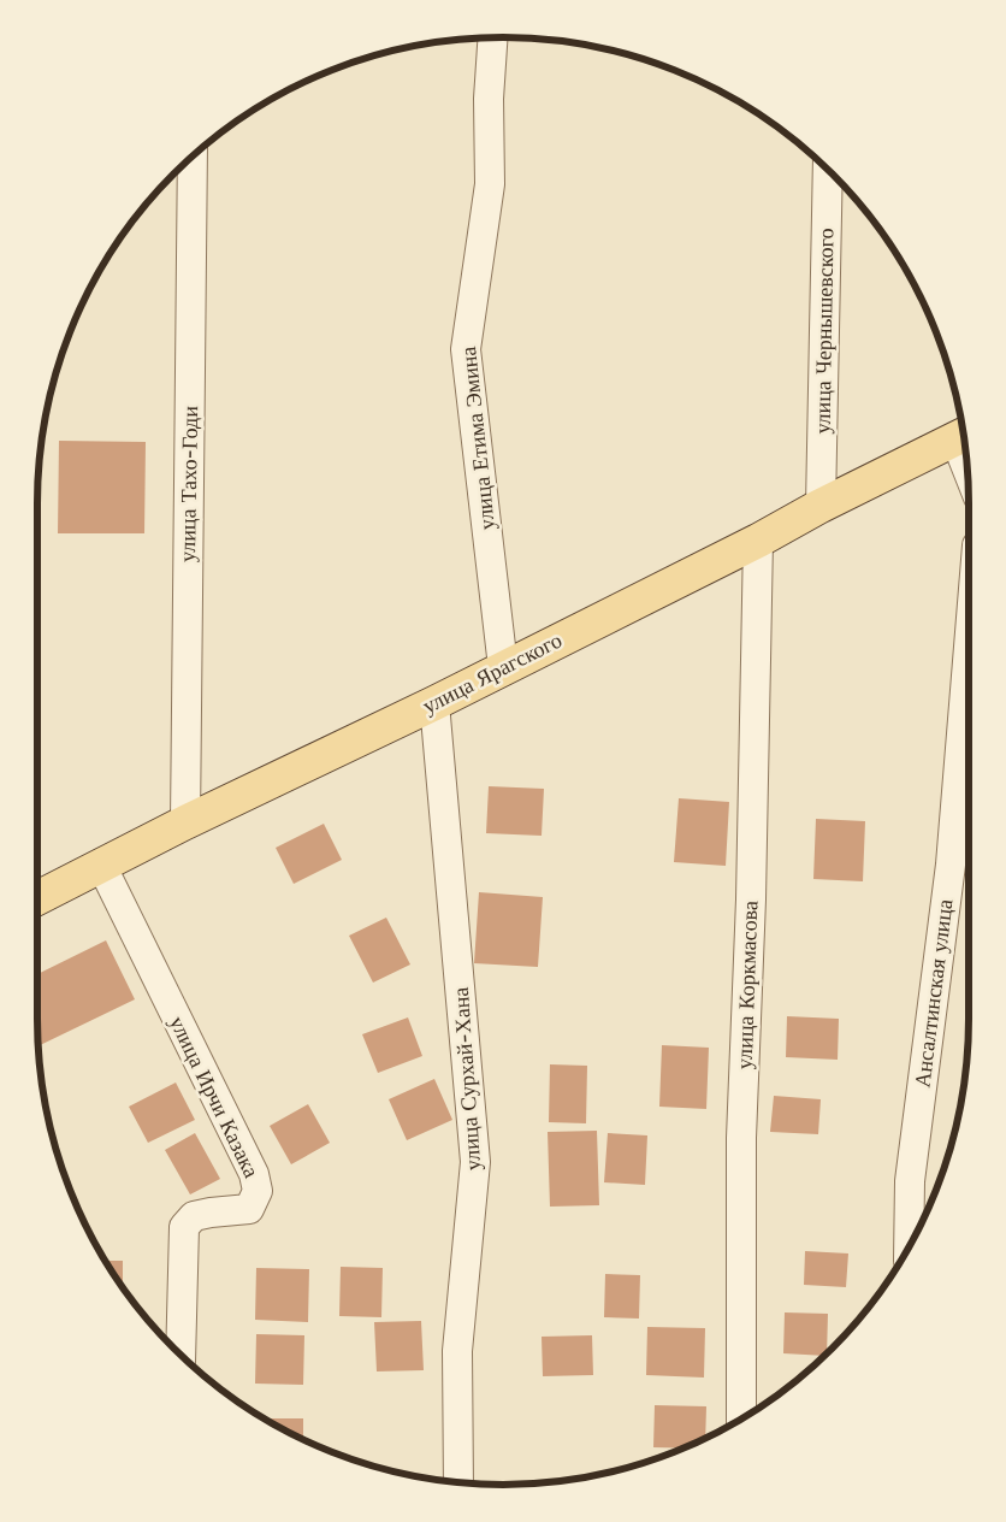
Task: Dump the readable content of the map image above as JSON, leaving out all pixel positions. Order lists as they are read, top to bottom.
{
  "streets": {
    "main road": ["улица Ярагского"],
    "street": [
      "улица Чернышевского",
      "улица Етима Эмина",
      "улица Тахо-Годи",
      "улица Коркмасова",
      "Ансалтинская улица",
      "улица Сурхай-Хана",
      "улица Ирчи Казака"
    ]
  },
  "crossings": [
    ["улица Чернышевского", "улица Ярагского"],
    ["улица Етима Эмина", "улица Ярагского"],
    ["улица Тахо-Годи", "улица Ярагского"],
    ["улица Ярагского", "улица Коркмасова"],
    ["улица Ярагского", "улица Сурхай-Хана"],
    ["улица Ярагского", "улица Ирчи Казака"]
  ]
}
